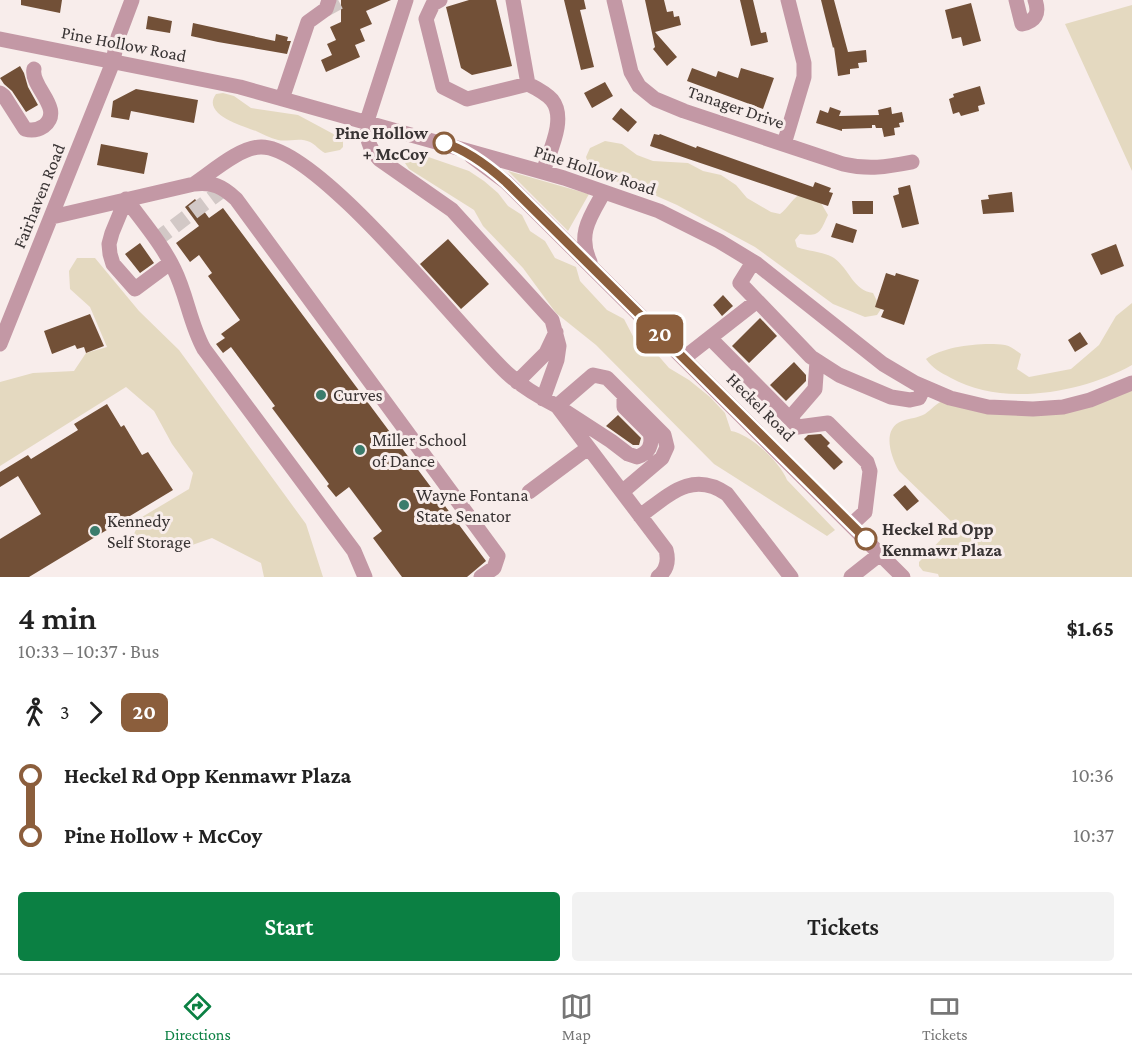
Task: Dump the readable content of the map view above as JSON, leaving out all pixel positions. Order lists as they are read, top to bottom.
{
  "streets": {
    "street": [
      "Pine Hollow Road",
      "Tanager Drive",
      "Fairhaven Road",
      "Heckel Road"
    ]
  },
  "crossings": [
    ["Pine Hollow Road", "Fairhaven Road"],
    ["Pine Hollow Road", "Heckel Road"]
  ],
  "places": [
    "Pine Hollow + McCoy",
    "Curves",
    "Miller School of Dance",
    "Wayne Fontana State Senator",
    "Kennedy Self Storage",
    "Heckel Rd Opp Kenmawr Plaza"
  ],
  "lines": ["bus line 20"],
  "page": {
    "on_map": "20",
    "heading": ["4 min", "10:33 – 10:37 · Bus", "$1.65"],
    "legs": ["3", "20"],
    "list": [
      {
        "name": "Heckel Rd Opp Kenmawr Plaza",
        "value": "10:36"
      },
      {
        "name": "Pine Hollow + McCoy",
        "value": "10:37"
      }
    ],
    "buttons": ["Start", "Tickets"],
    "tabs": ["Directions", "Map", "Tickets"]
  }
}
